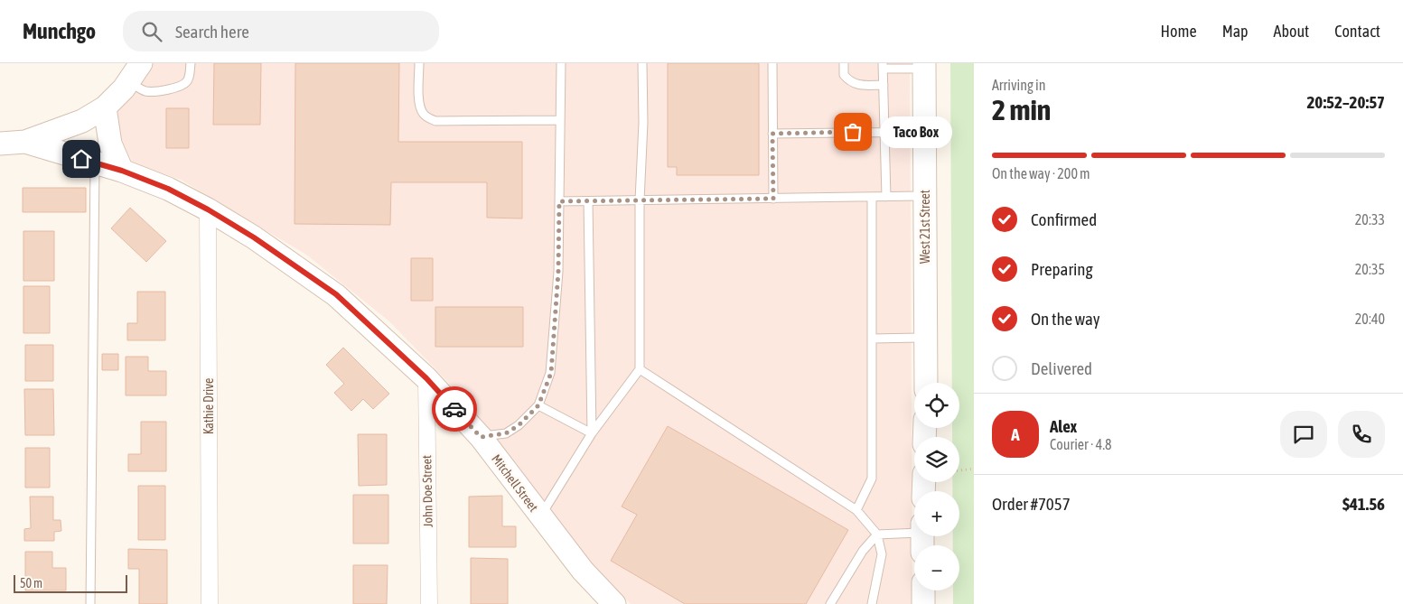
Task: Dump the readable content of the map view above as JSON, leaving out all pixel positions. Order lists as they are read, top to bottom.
{
  "streets": {
    "street": [
      "West 21st Street",
      "Kathie Drive",
      "Mitchell Street",
      "John Doe Street"
    ]
  },
  "crossings": [
    ["Kathie Drive", "Mitchell Street"],
    ["Mitchell Street", "John Doe Street"]
  ],
  "places": ["Taco Box"],
  "scale_bar": "50 m",
  "page": {
    "header": "Munchgo",
    "search": "Search here",
    "nav": [
      "Home",
      "Map",
      "About",
      "Contact"
    ],
    "heading": ["2 min", "Arriving in", "20:52–20:57"],
    "panel": [
      "Alex",
      "Courier · 4.8",
      "Order #7057",
      "$41.56"
    ],
    "bubble": "Taco Box",
    "bar": "On the way · 200 m",
    "list": [
      ["Confirmed", "20:33"],
      ["Preparing", "20:35"],
      ["On the way", "20:40"],
      "Delivered"
    ],
    "map_buttons": ["+", "−"],
    "round": "A",
    "scale": "50 m"
  }
}
